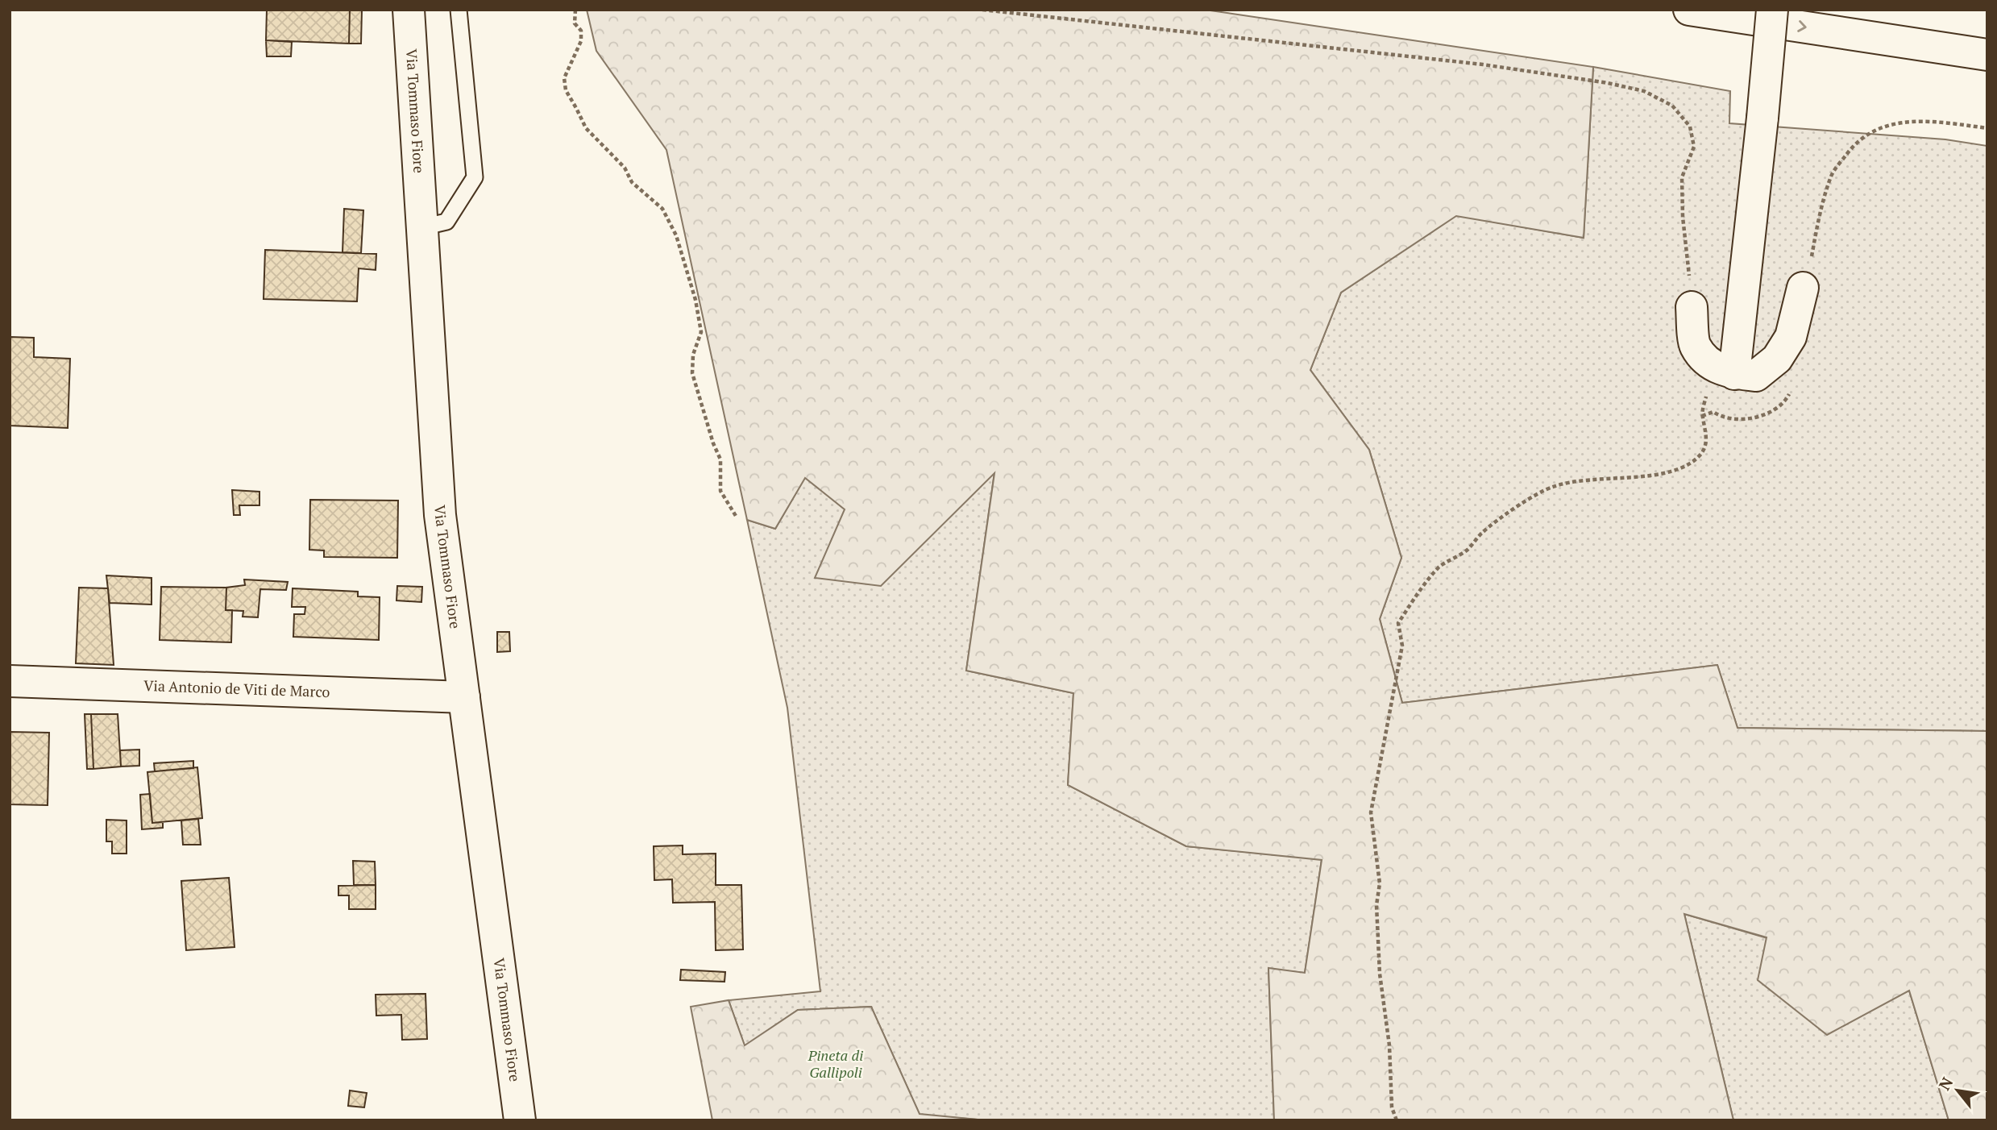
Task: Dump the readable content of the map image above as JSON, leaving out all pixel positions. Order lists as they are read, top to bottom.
{
  "streets": {
    "main road": ["Via Tommaso Fiore", "Via Antonio de Viti de Marco"]
  },
  "crossings": [
    ["Via Tommaso Fiore", "Via Antonio de Viti de Marco"]
  ],
  "parks": ["Pineta di Gallipoli"],
  "north": "top left"
}
